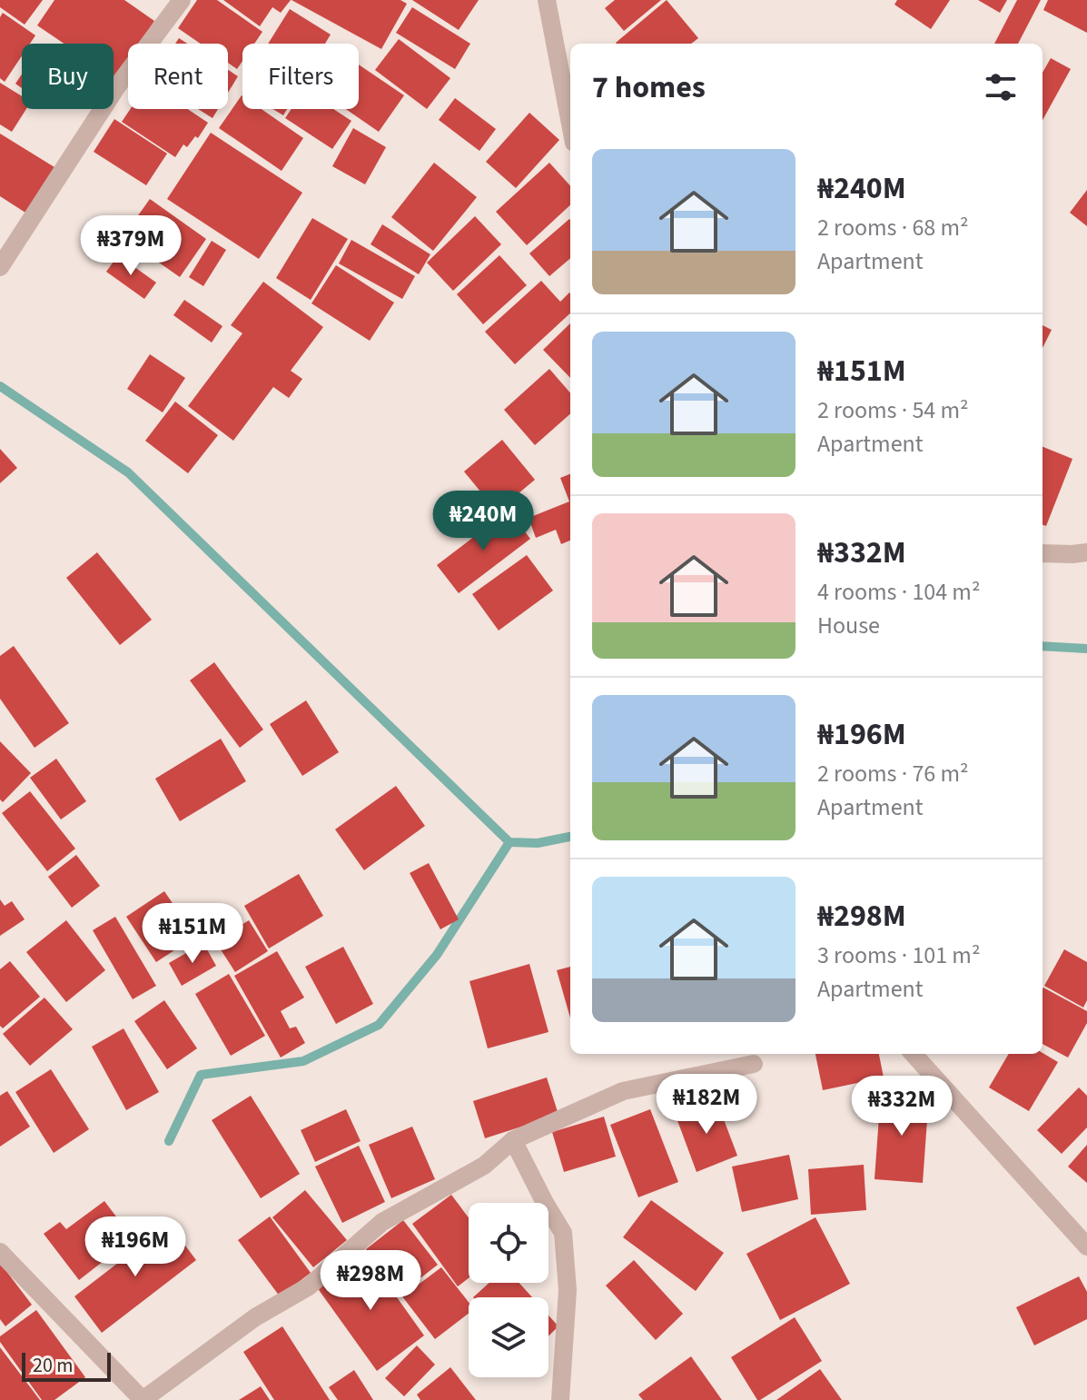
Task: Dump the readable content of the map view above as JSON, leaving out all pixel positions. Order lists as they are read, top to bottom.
{
  "scale_bar": "20 m",
  "page": {
    "chip": ["Buy", "Rent", "Filters"],
    "heading": "7 homes",
    "list": [
      {
        "name": "₦240M",
        "note": "2 rooms · 68 m² · Apartment"
      },
      {
        "name": "₦151M",
        "note": "2 rooms · 54 m² · Apartment"
      },
      {
        "name": "₦332M",
        "note": "4 rooms · 104 m² · House"
      },
      {
        "name": "₦196M",
        "note": "2 rooms · 76 m² · Apartment"
      },
      {
        "name": "₦298M",
        "note": "3 rooms · 101 m² · Apartment"
      }
    ],
    "price": [
      "₦379M",
      "₦240M",
      "₦151M",
      "₦182M",
      "₦332M",
      "₦196M",
      "₦298M"
    ],
    "scale": "20 m"
  }
}
